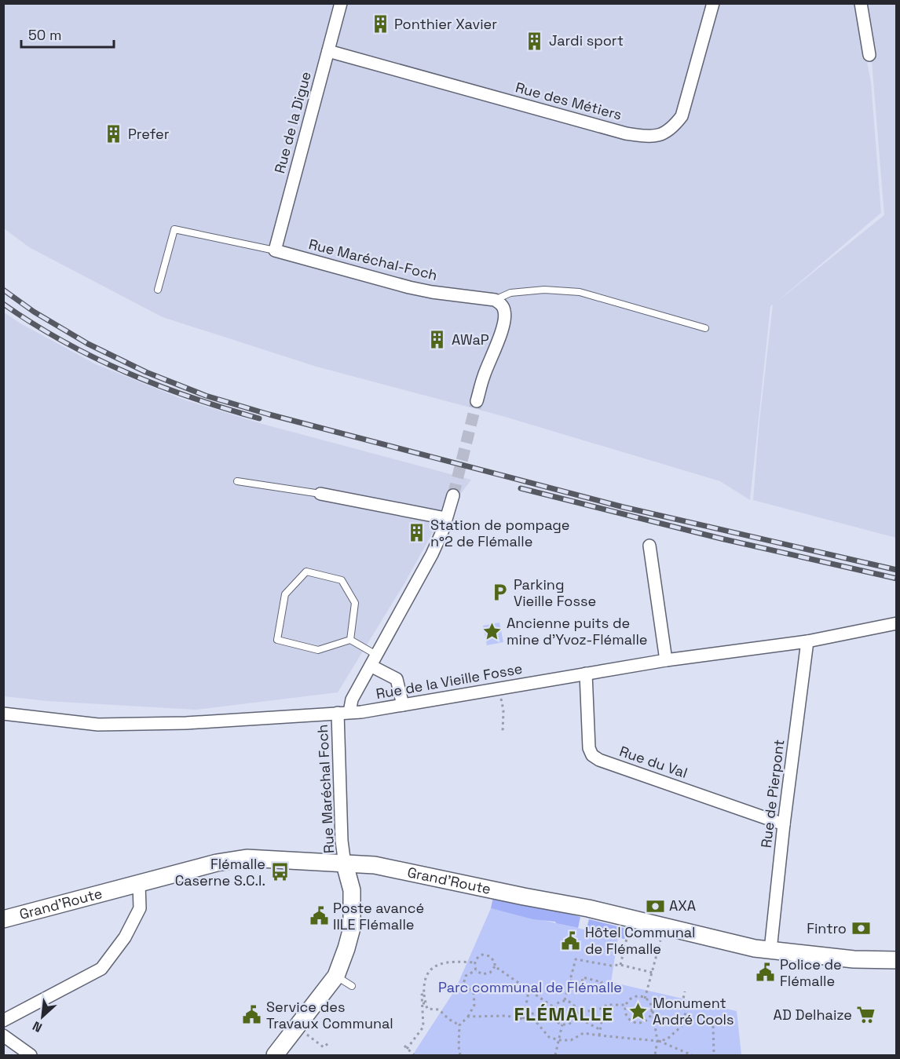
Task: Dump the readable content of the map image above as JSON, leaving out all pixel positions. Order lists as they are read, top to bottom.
{
  "streets": {
    "street": [
      "Rue des Métiers",
      "Rue de la Digue",
      "Rue Maréchal-Foch",
      "Rue de la Vieille Fosse",
      "Rue du Val",
      "Rue Maréchal Foch",
      "Rue de Pierpont",
      "Grand'Route"
    ]
  },
  "crossings": [
    ["Rue des Métiers", "Rue de la Digue"],
    ["Rue de la Digue", "Rue Maréchal-Foch"],
    ["Rue de la Vieille Fosse", "Rue du Val"],
    ["Rue de la Vieille Fosse", "Rue Maréchal Foch"],
    ["Rue de la Vieille Fosse", "Rue de Pierpont"],
    ["Rue du Val", "Rue de Pierpont"],
    ["Rue Maréchal Foch", "Grand'Route"],
    ["Rue de Pierpont", "Grand'Route"]
  ],
  "districts": ["FLÉMALLE"],
  "parks": ["Parc communal de Flémalle"],
  "places": {
    "building": [
      "Ponthier Xavier",
      "Jardi sport",
      "Prefer",
      "AWaP",
      "Station de pompage n°2 de Flémalle"
    ],
    "parking": ["Parking Vieille Fosse"],
    "place": ["Ancienne puits de mine d'Yvoz-Flémalle", "Monument André Cools"],
    "bus stop": ["Flémalle Caserne S.C.I."],
    "bank": ["AXA", "Fintro"],
    "public building": [
      "Poste avancé IILE Flémalle",
      "Hôtel Communal de Flémalle",
      "Police de Flémalle",
      "Service des Travaux Communal"
    ],
    "supermarket": ["AD Delhaize"]
  },
  "scale_bar": "50 m",
  "north": "bottom left"
}
